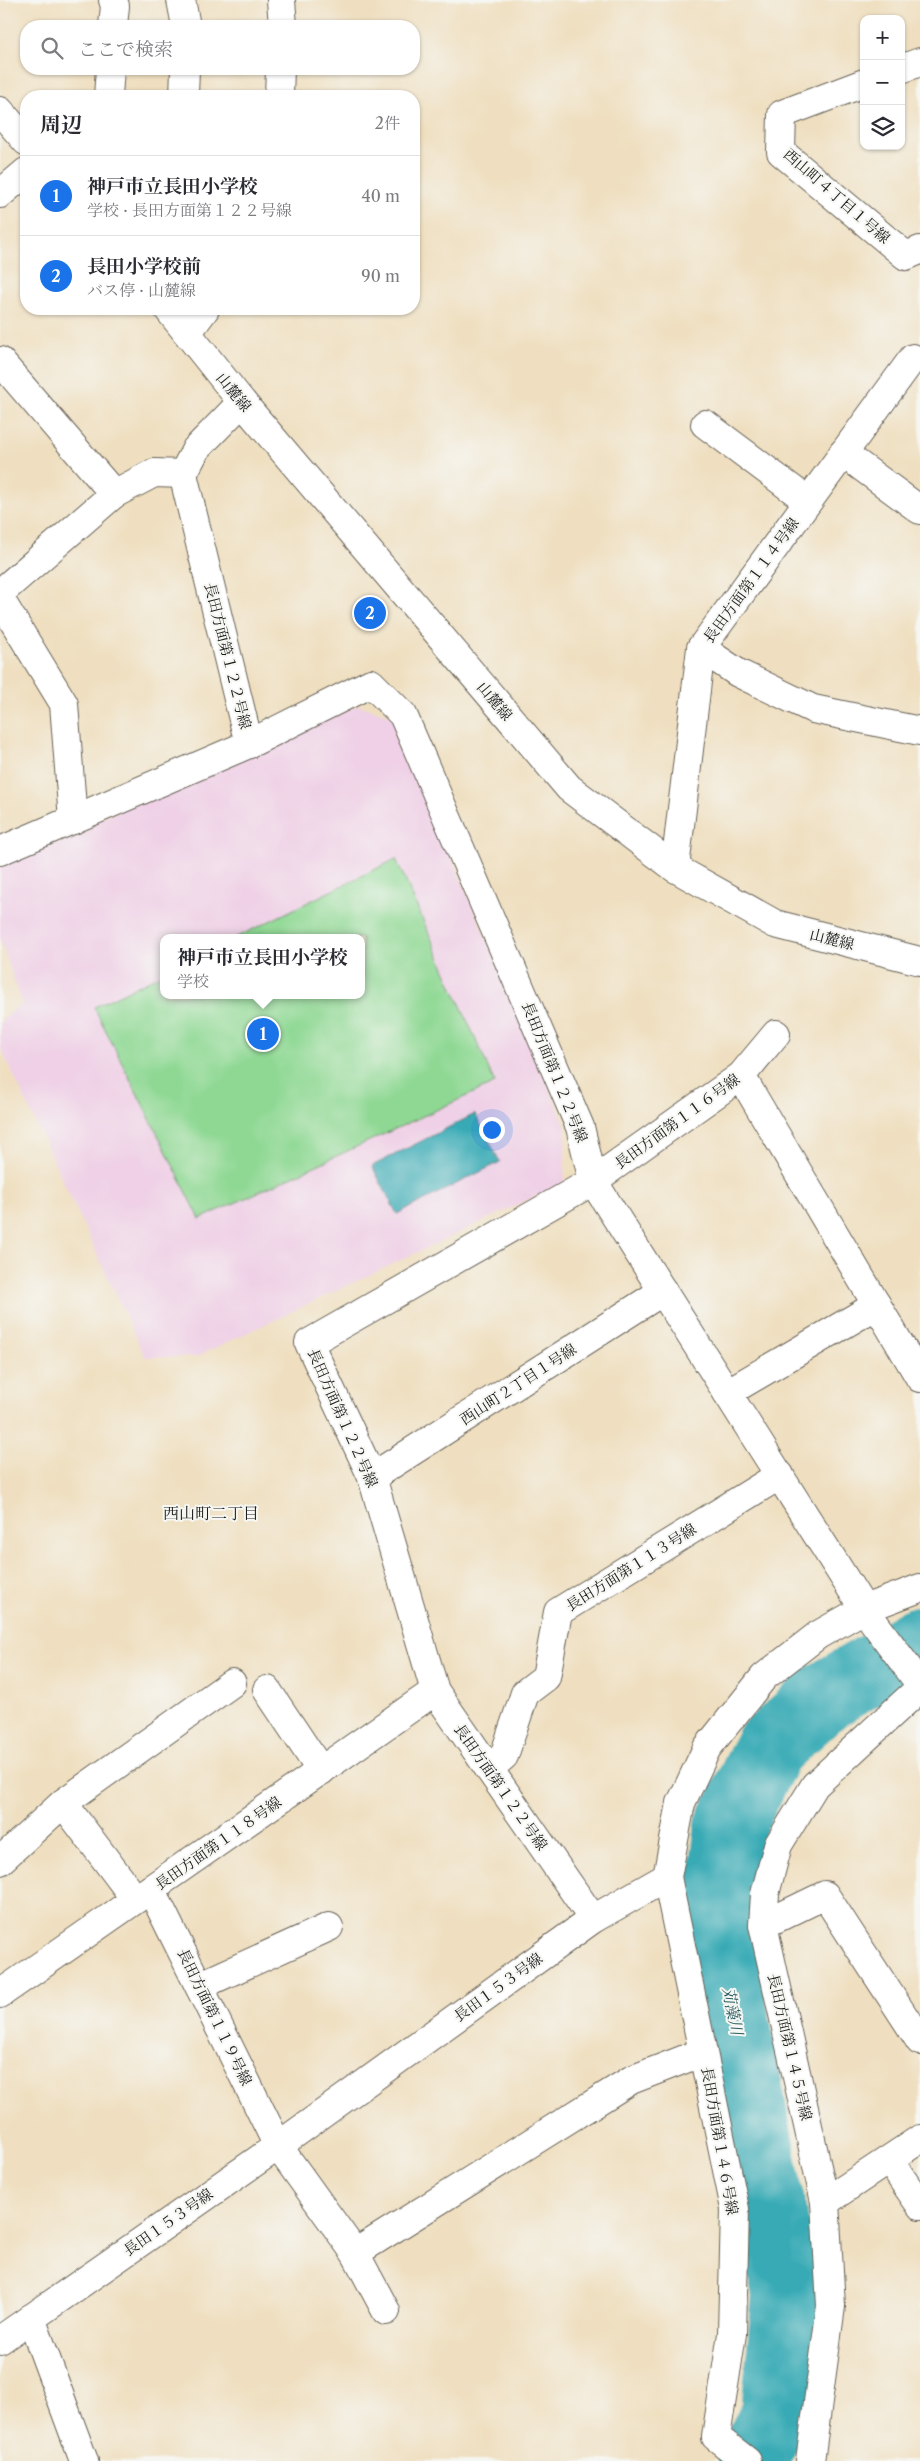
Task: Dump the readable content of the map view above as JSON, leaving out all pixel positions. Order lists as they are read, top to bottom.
{
  "streets": {
    "street": [
      "西山町４丁目１号線",
      "山麓線",
      "長田方面第１１４号線",
      "長田方面第１２２号線",
      "長田方面第１１６号線",
      "西山町２丁目１号線",
      "長田方面第１１３号線",
      "長田方面第１１８号線",
      "長田１５３号線",
      "長田方面第１１９号線",
      "長田方面第１４５号線",
      "長田方面第１４６号線"
    ]
  },
  "crossings": [
    ["山麓線", "長田方面第１１４号線"],
    ["長田方面第１２２号線", "長田方面第１１６号線"],
    ["長田方面第１２２号線", "西山町２丁目１号線"],
    ["長田方面第１２２号線", "長田方面第１１３号線"],
    ["長田方面第１２２号線", "長田方面第１１８号線"],
    ["長田方面第１２２号線", "長田１５３号線"],
    ["長田方面第１１８号線", "長田方面第１１９号線"],
    ["長田１５３号線", "長田方面第１１９号線"],
    ["長田１５３号線", "長田方面第１４６号線"]
  ],
  "districts": ["西山町二丁目"],
  "water": ["苅藻川"],
  "page": {
    "map_buttons": ["+", "−"],
    "search": "ここで検索",
    "heading": ["周辺", "2件"],
    "list": [
      {
        "mark": "1",
        "name": "神戸市立長田小学校",
        "note": "学校 · 長田方面第１２２号線",
        "value": "40 m"
      },
      {
        "mark": "2",
        "name": "長田小学校前",
        "note": "バス停 · 山麓線",
        "value": "90 m"
      }
    ],
    "pins": ["2", "1"],
    "popup": ["神戸市立長田小学校", "学校"]
  }
}
